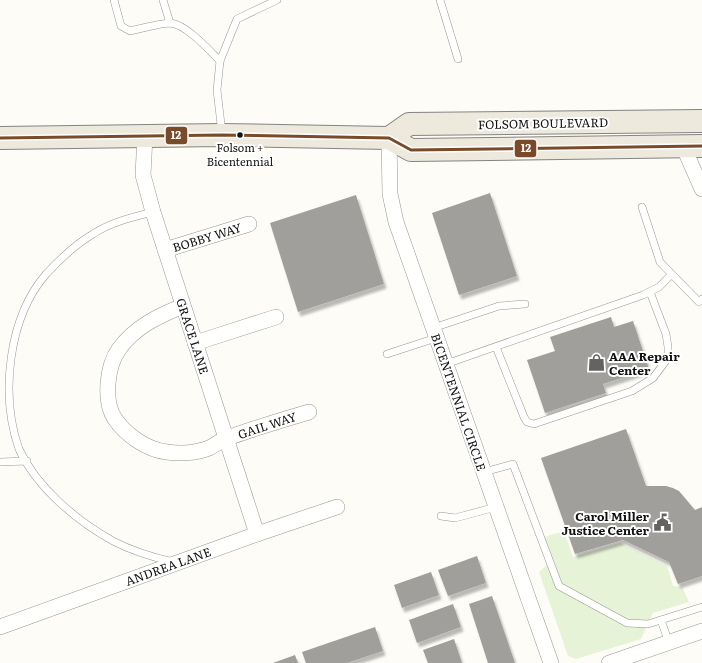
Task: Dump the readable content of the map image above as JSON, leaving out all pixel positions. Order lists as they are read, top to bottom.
{
  "streets": {
    "main road": ["FOLSOM BOULEVARD"],
    "street": [
      "BOBBY WAY",
      "GRACE LANE",
      "BICENTENNIAL CIRCLE",
      "GAIL WAY",
      "ANDREA LANE"
    ]
  },
  "crossings": [
    ["FOLSOM BOULEVARD", "BICENTENNIAL CIRCLE"],
    ["BOBBY WAY", "GRACE LANE"],
    ["GRACE LANE", "GAIL WAY"],
    ["GRACE LANE", "ANDREA LANE"]
  ],
  "places": {
    "other": ["Folsom + Bicentennial"],
    "shop": ["AAA Repair Center"],
    "public building": ["Carol Miller Justice Center"]
  },
  "lines": ["transit line 12"]
}
